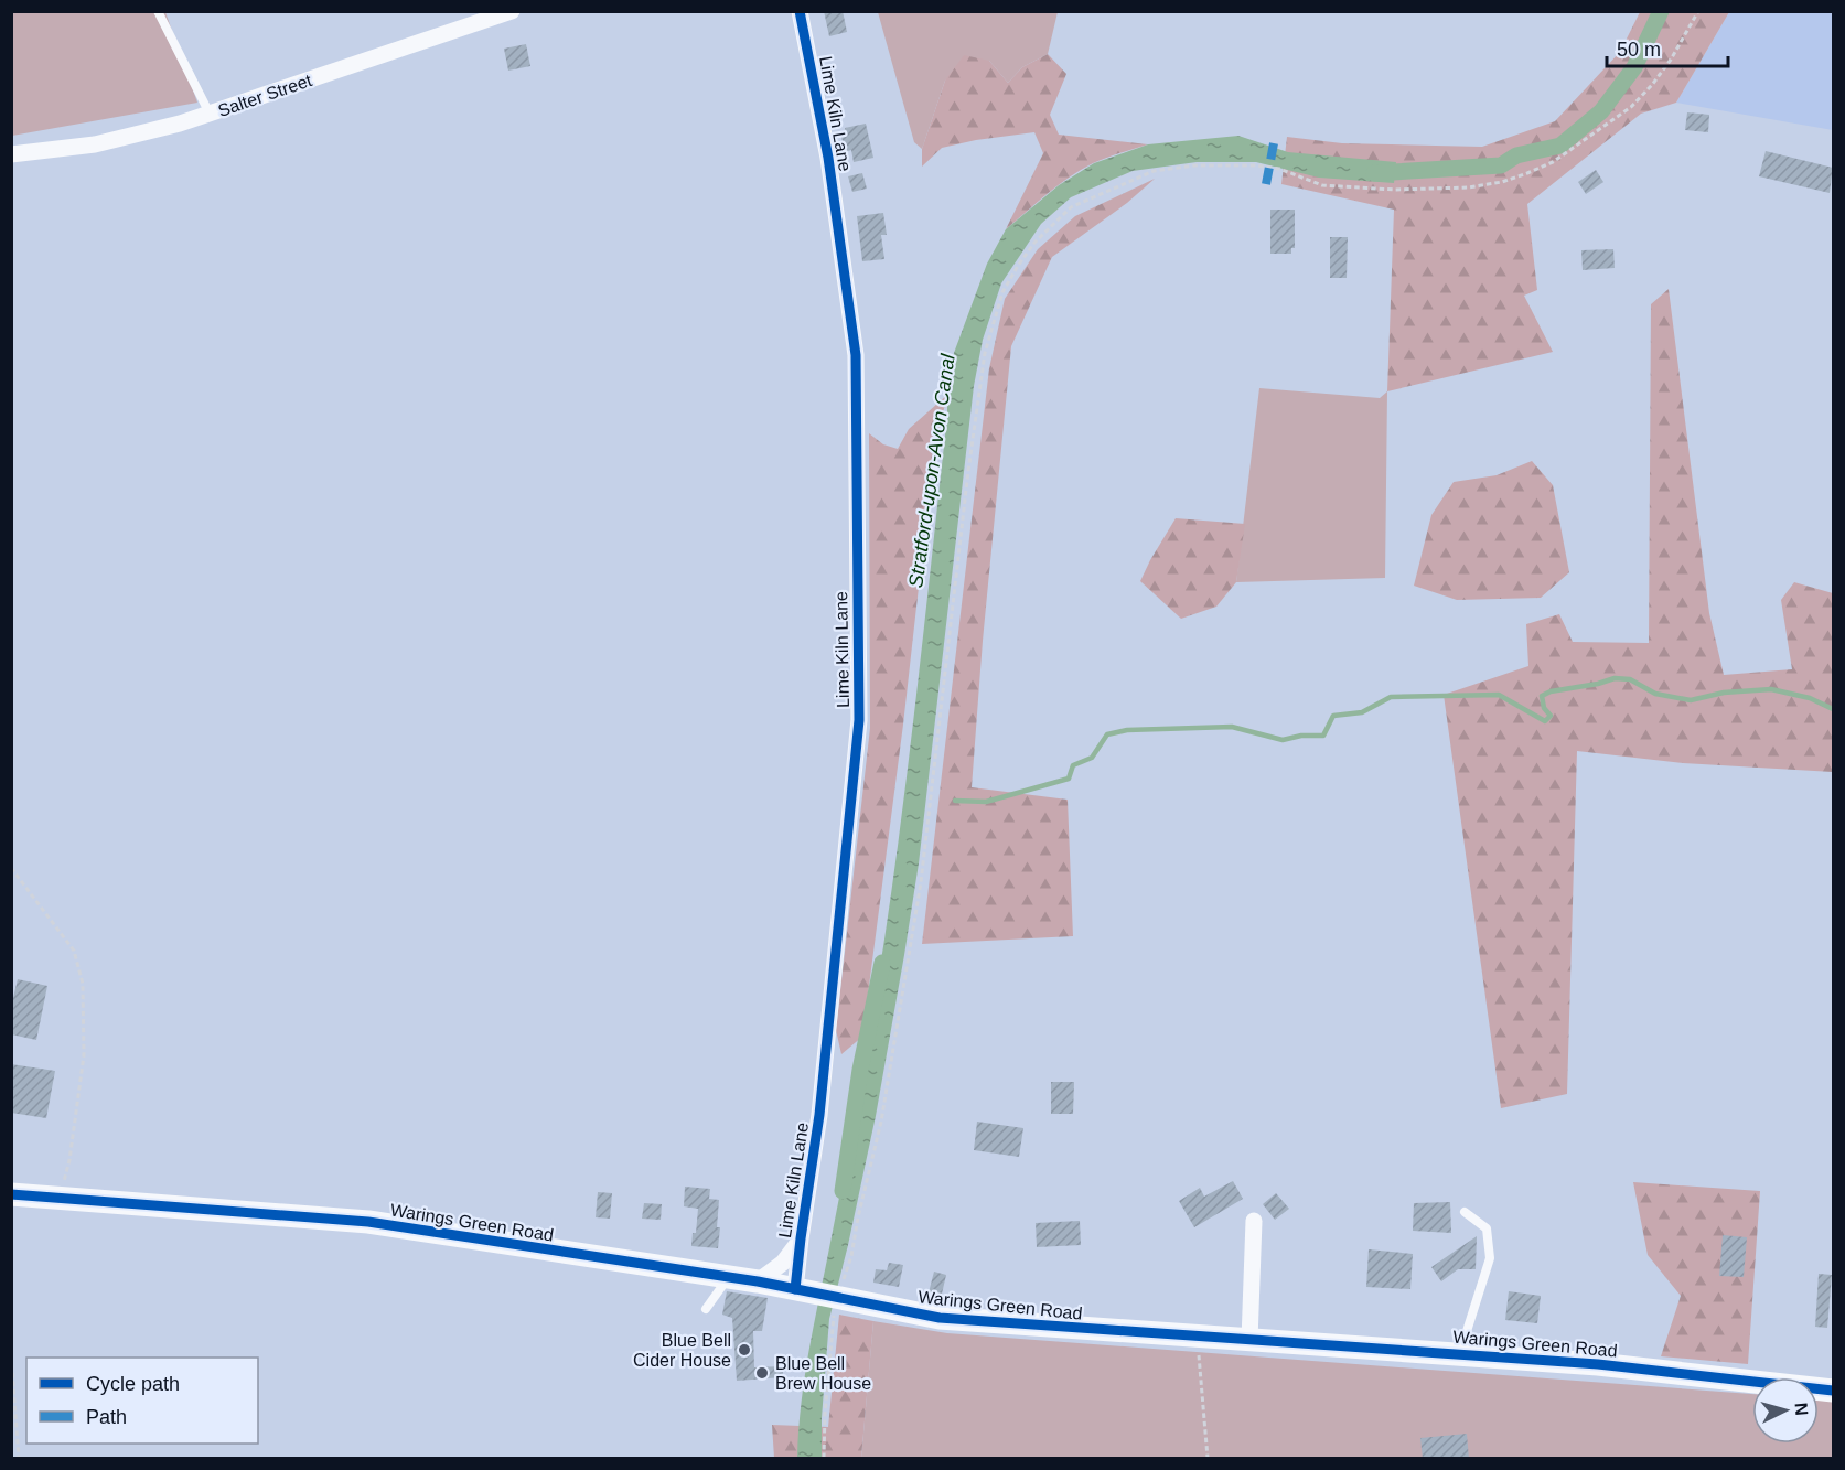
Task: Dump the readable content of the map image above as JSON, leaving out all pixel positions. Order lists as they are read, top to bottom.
{
  "streets": {
    "street": ["Salter Street", "Lime Kiln Lane", "Warings Green Road"]
  },
  "crossings": [
    ["Lime Kiln Lane", "Warings Green Road"]
  ],
  "water": ["Stratford-upon-Avon Canal"],
  "places": ["Blue Bell Cider House", "Blue Bell Brew House"],
  "legend": ["Cycle path", "Path"],
  "scale_bar": "50 m",
  "north": "right"
}
